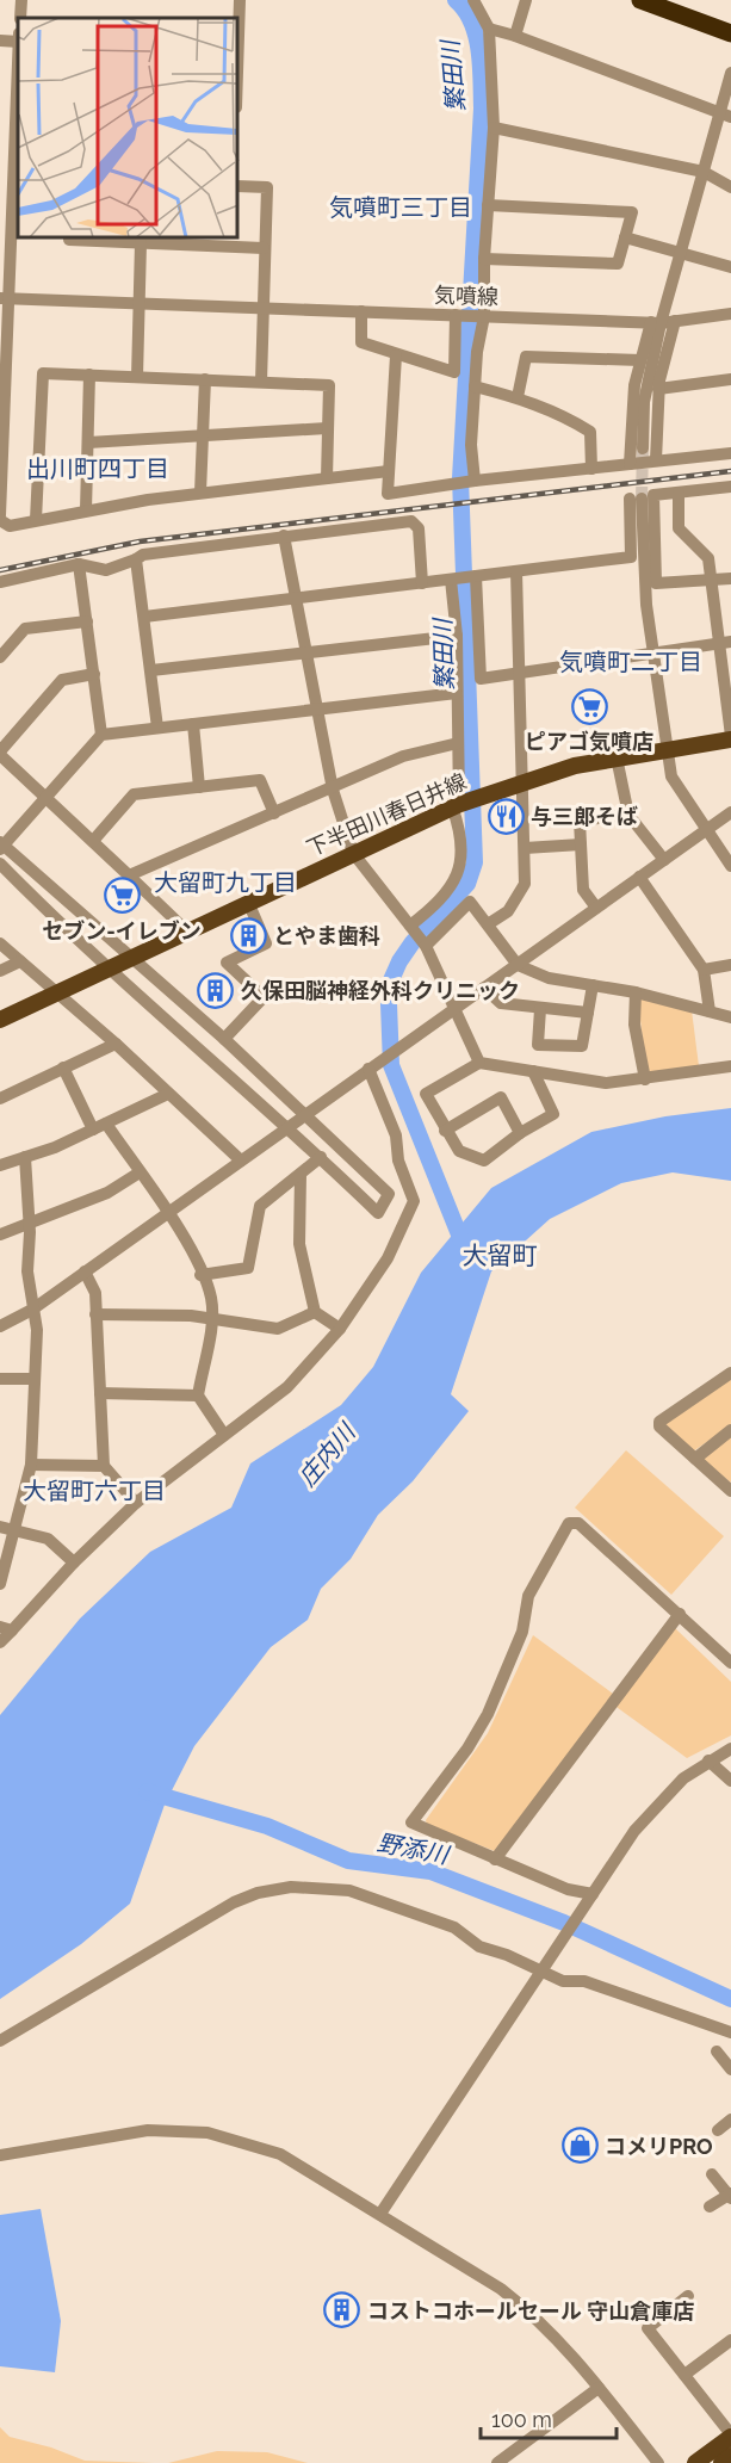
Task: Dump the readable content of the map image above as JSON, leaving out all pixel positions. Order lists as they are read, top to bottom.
{
  "streets": {
    "main road": ["下半田川春日井線"],
    "street": ["気噴線"]
  },
  "districts": [
    "気噴町三丁目",
    "出川町四丁目",
    "気噴町二丁目",
    "大留町九丁目",
    "大留町",
    "大留町六丁目"
  ],
  "water": ["繁田川", "庄内川", "野添川"],
  "places": {
    "supermarket": ["ピアゴ気噴店", "セブン-イレブン"],
    "restaurant": ["与三郎そば"],
    "building": ["とやま歯科", "久保田脳神経外科クリニック", "コストコホールセール 守山倉庫店"],
    "shop": ["コメリPRO"]
  },
  "scale_bar": "100 m"
}
